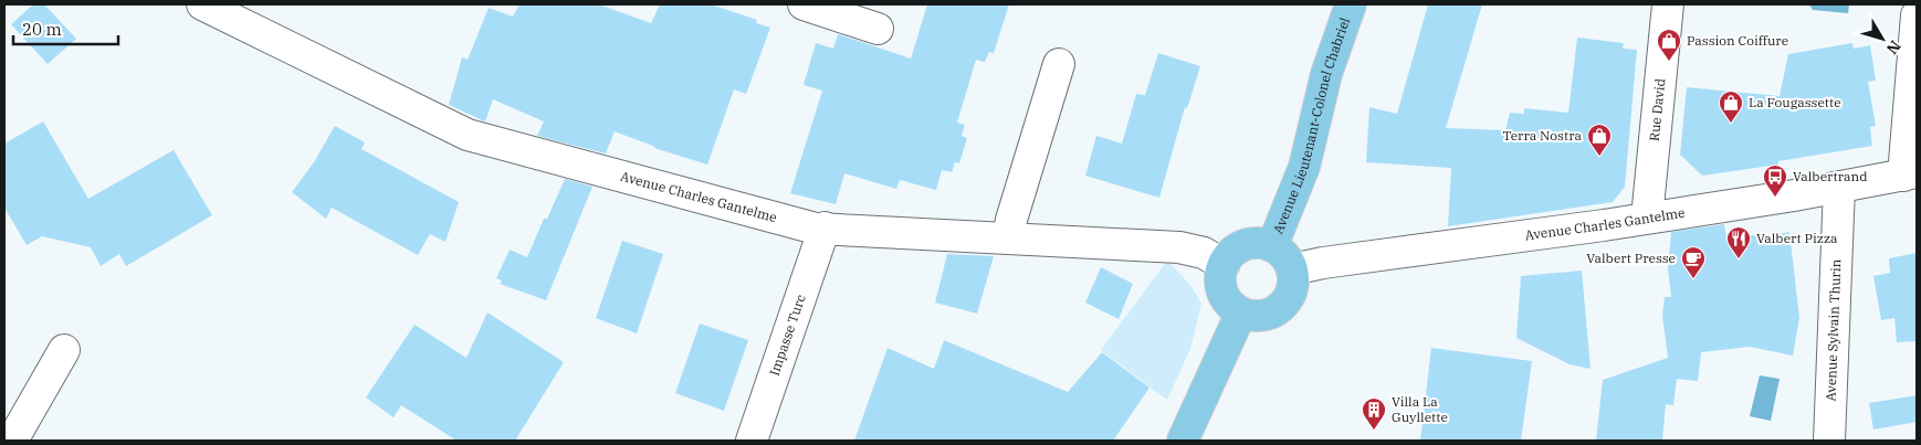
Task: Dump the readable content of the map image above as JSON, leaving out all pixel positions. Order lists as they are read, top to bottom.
{
  "streets": {
    "main road": ["Avenue Lieutenant-Colonel Chabriel"],
    "street": [
      "Rue David",
      "Avenue Charles Gantelme",
      "Avenue Sylvain Thurin",
      "Impasse Turc"
    ]
  },
  "crossings": [
    ["Rue David", "Avenue Charles Gantelme"],
    ["Avenue Lieutenant-Colonel Chabriel", "Avenue Charles Gantelme"],
    ["Avenue Charles Gantelme", "Avenue Sylvain Thurin"],
    ["Avenue Charles Gantelme", "Impasse Turc"]
  ],
  "places": {
    "shop": ["Passion Coiffure", "La Fougassette", "Terra Nostra"],
    "bus stop": ["Valbertrand"],
    "restaurant": ["Valbert Pizza"],
    "cafe": ["Valbert Presse"],
    "building": ["Villa La Guyllette"]
  },
  "scale_bar": "20 m",
  "north": "bottom right"
}
